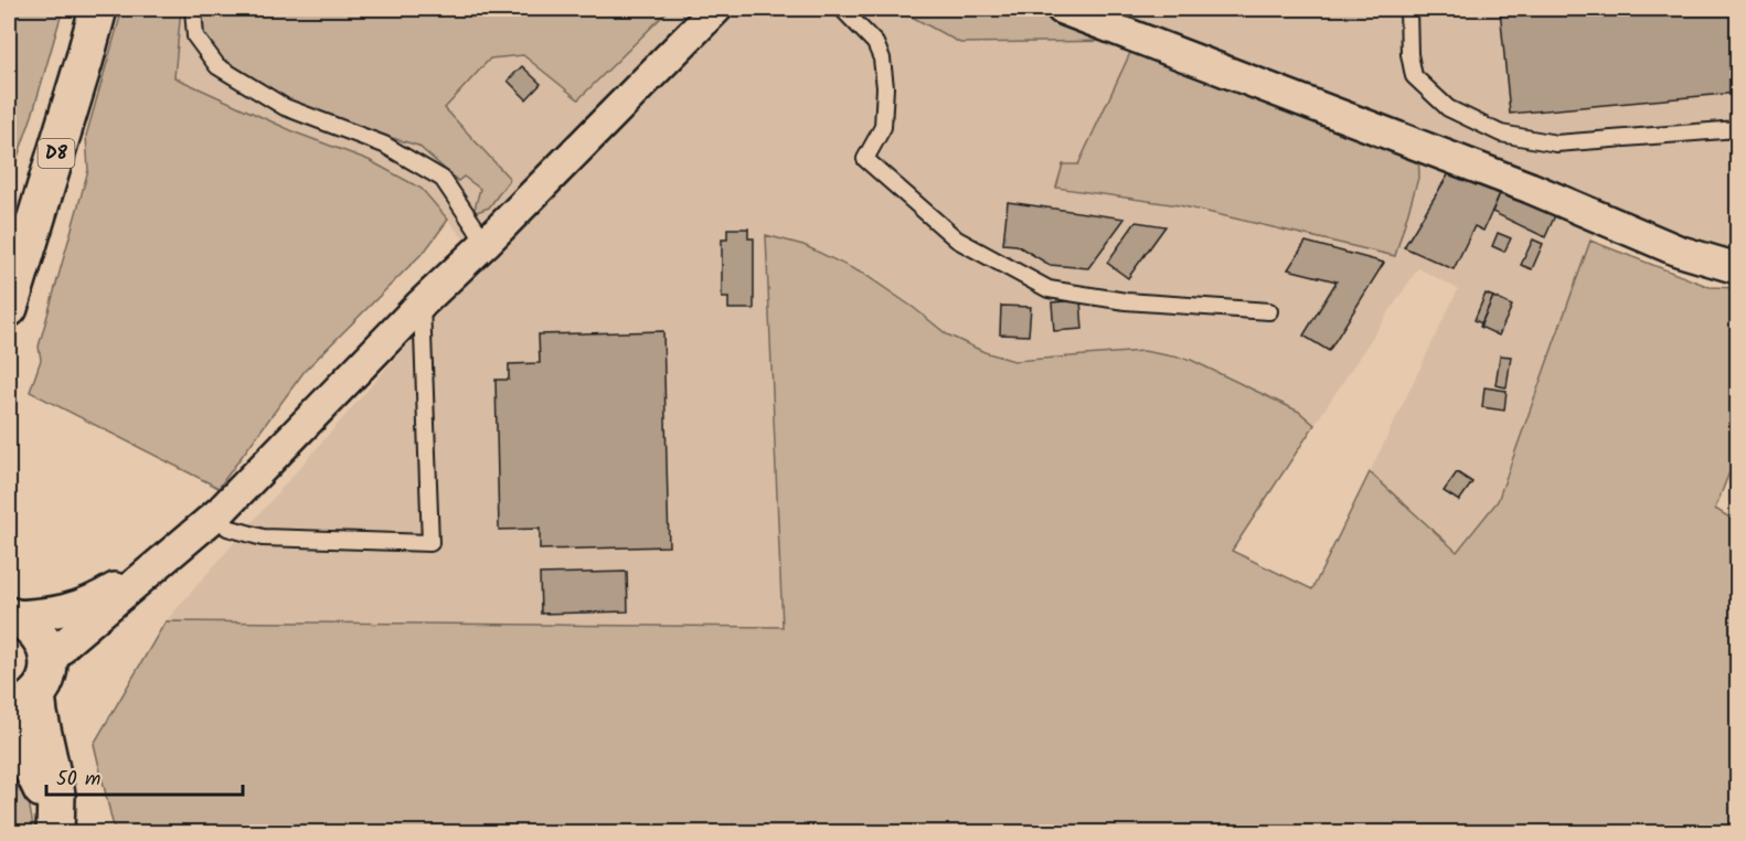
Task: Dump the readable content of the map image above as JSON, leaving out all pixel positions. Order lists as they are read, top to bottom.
{
  "streets": {
    "main road": ["D8"]
  },
  "scale_bar": "50 m"
}
